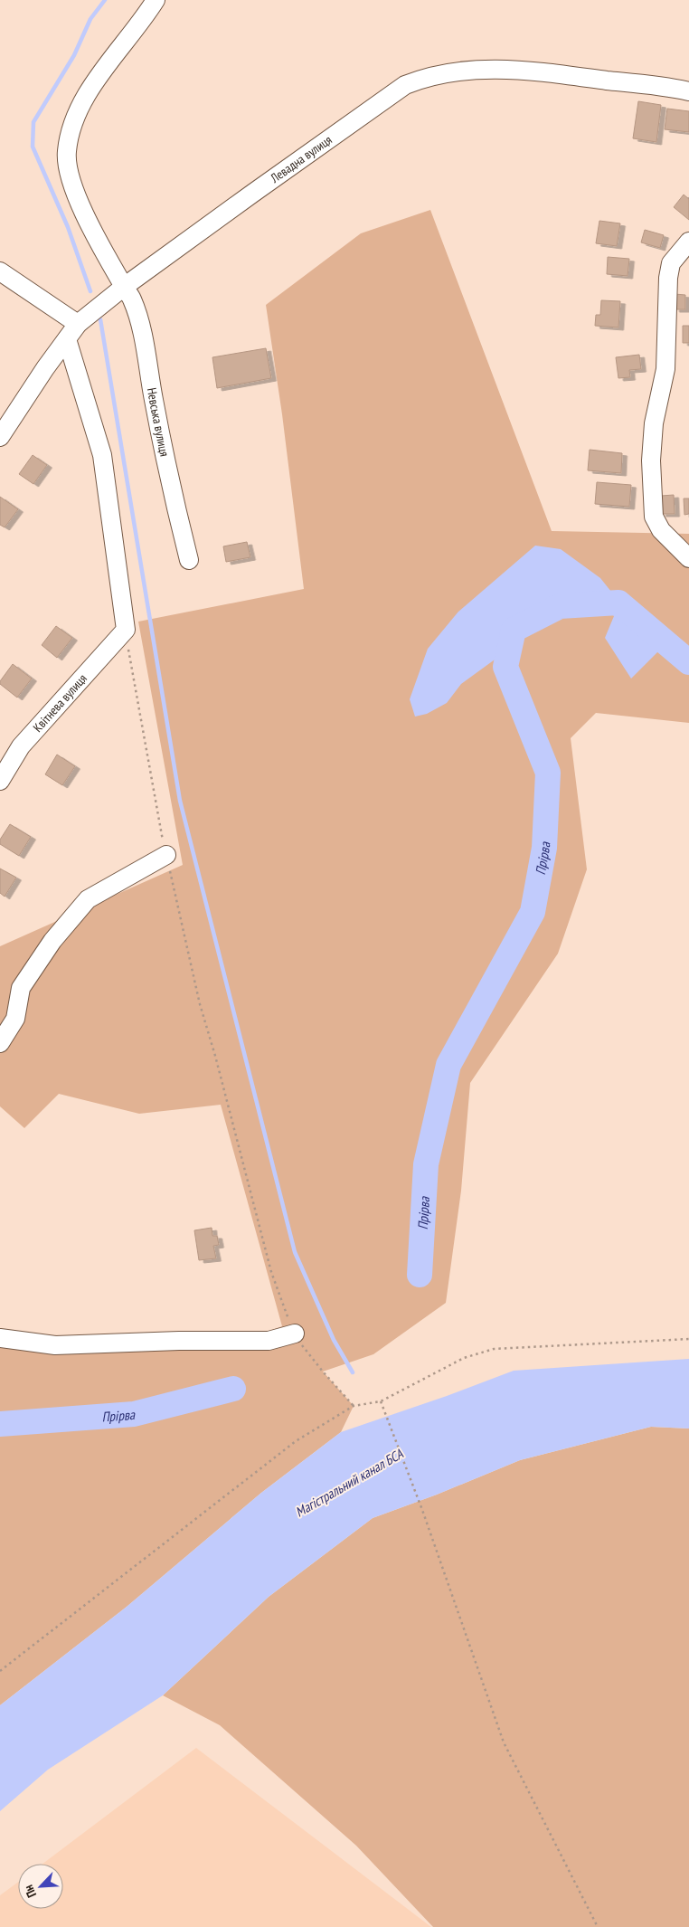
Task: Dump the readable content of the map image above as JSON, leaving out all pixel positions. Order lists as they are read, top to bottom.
{
  "streets": {
    "street": ["Левадна вулиця", "Невська вулиця", "Квітнева вулиця"]
  },
  "crossings": [
    ["Левадна вулиця", "Невська вулиця"]
  ],
  "water": ["Прірва", "Магістральний канал БСА"],
  "north": "bottom left"
}
